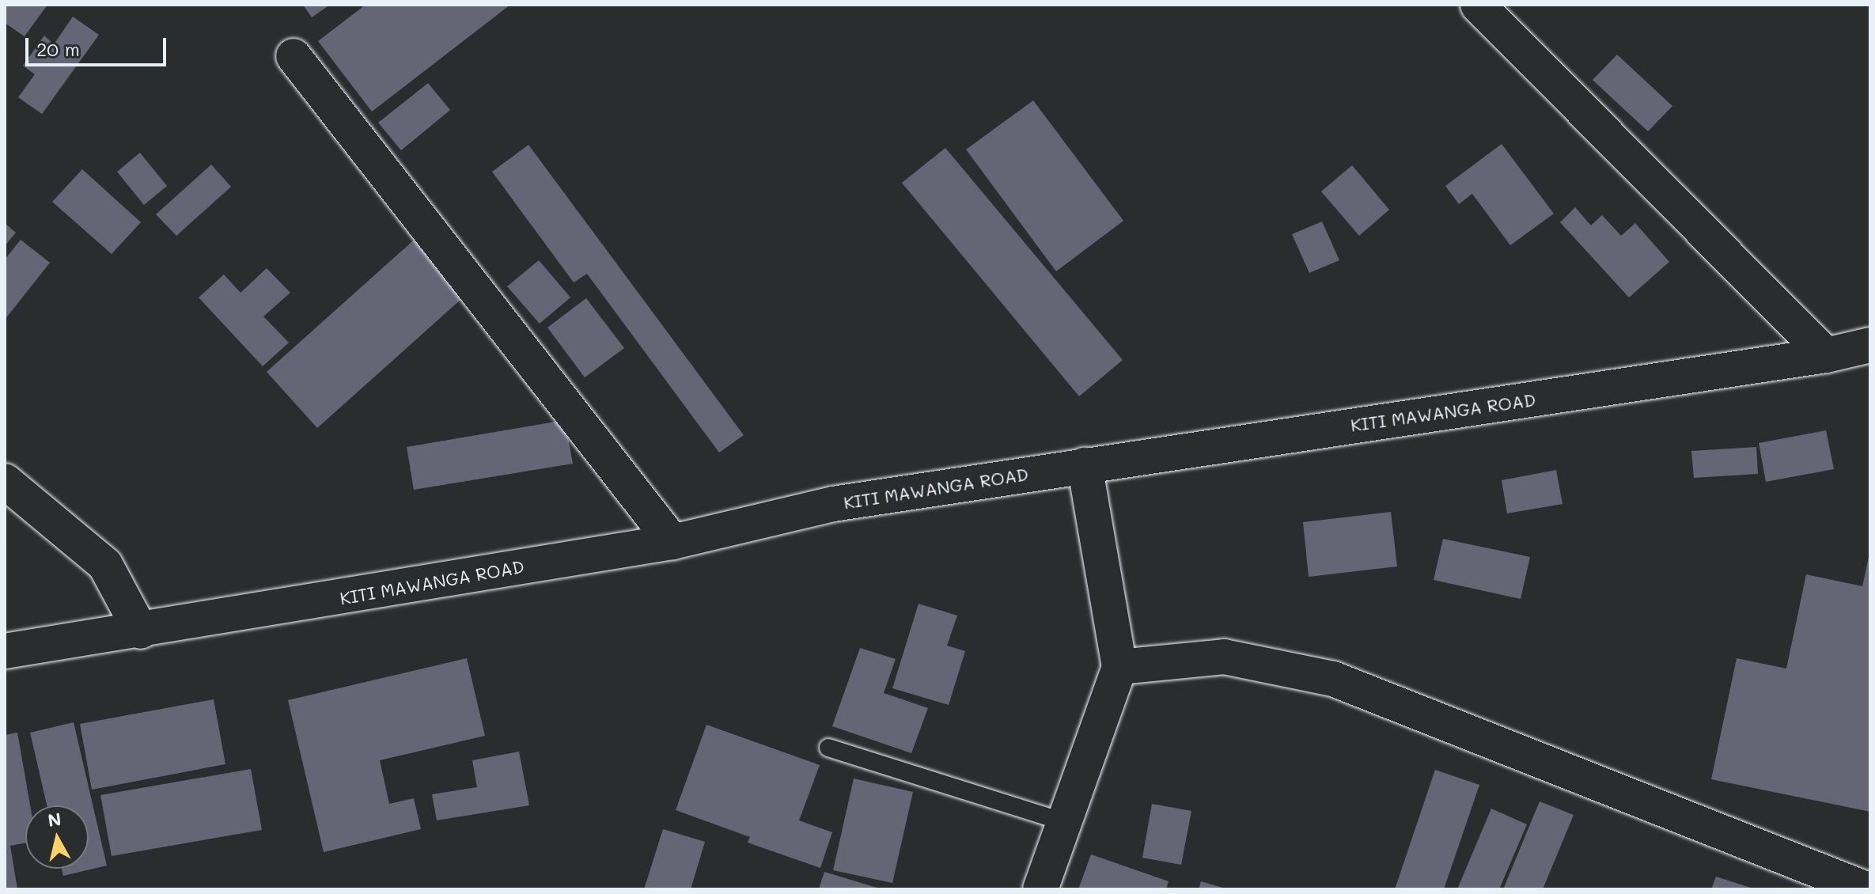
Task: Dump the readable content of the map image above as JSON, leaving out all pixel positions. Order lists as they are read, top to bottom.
{
  "streets": {
    "street": ["KITI MAWANGA ROAD"]
  },
  "scale_bar": "20 m",
  "north": "top"
}
